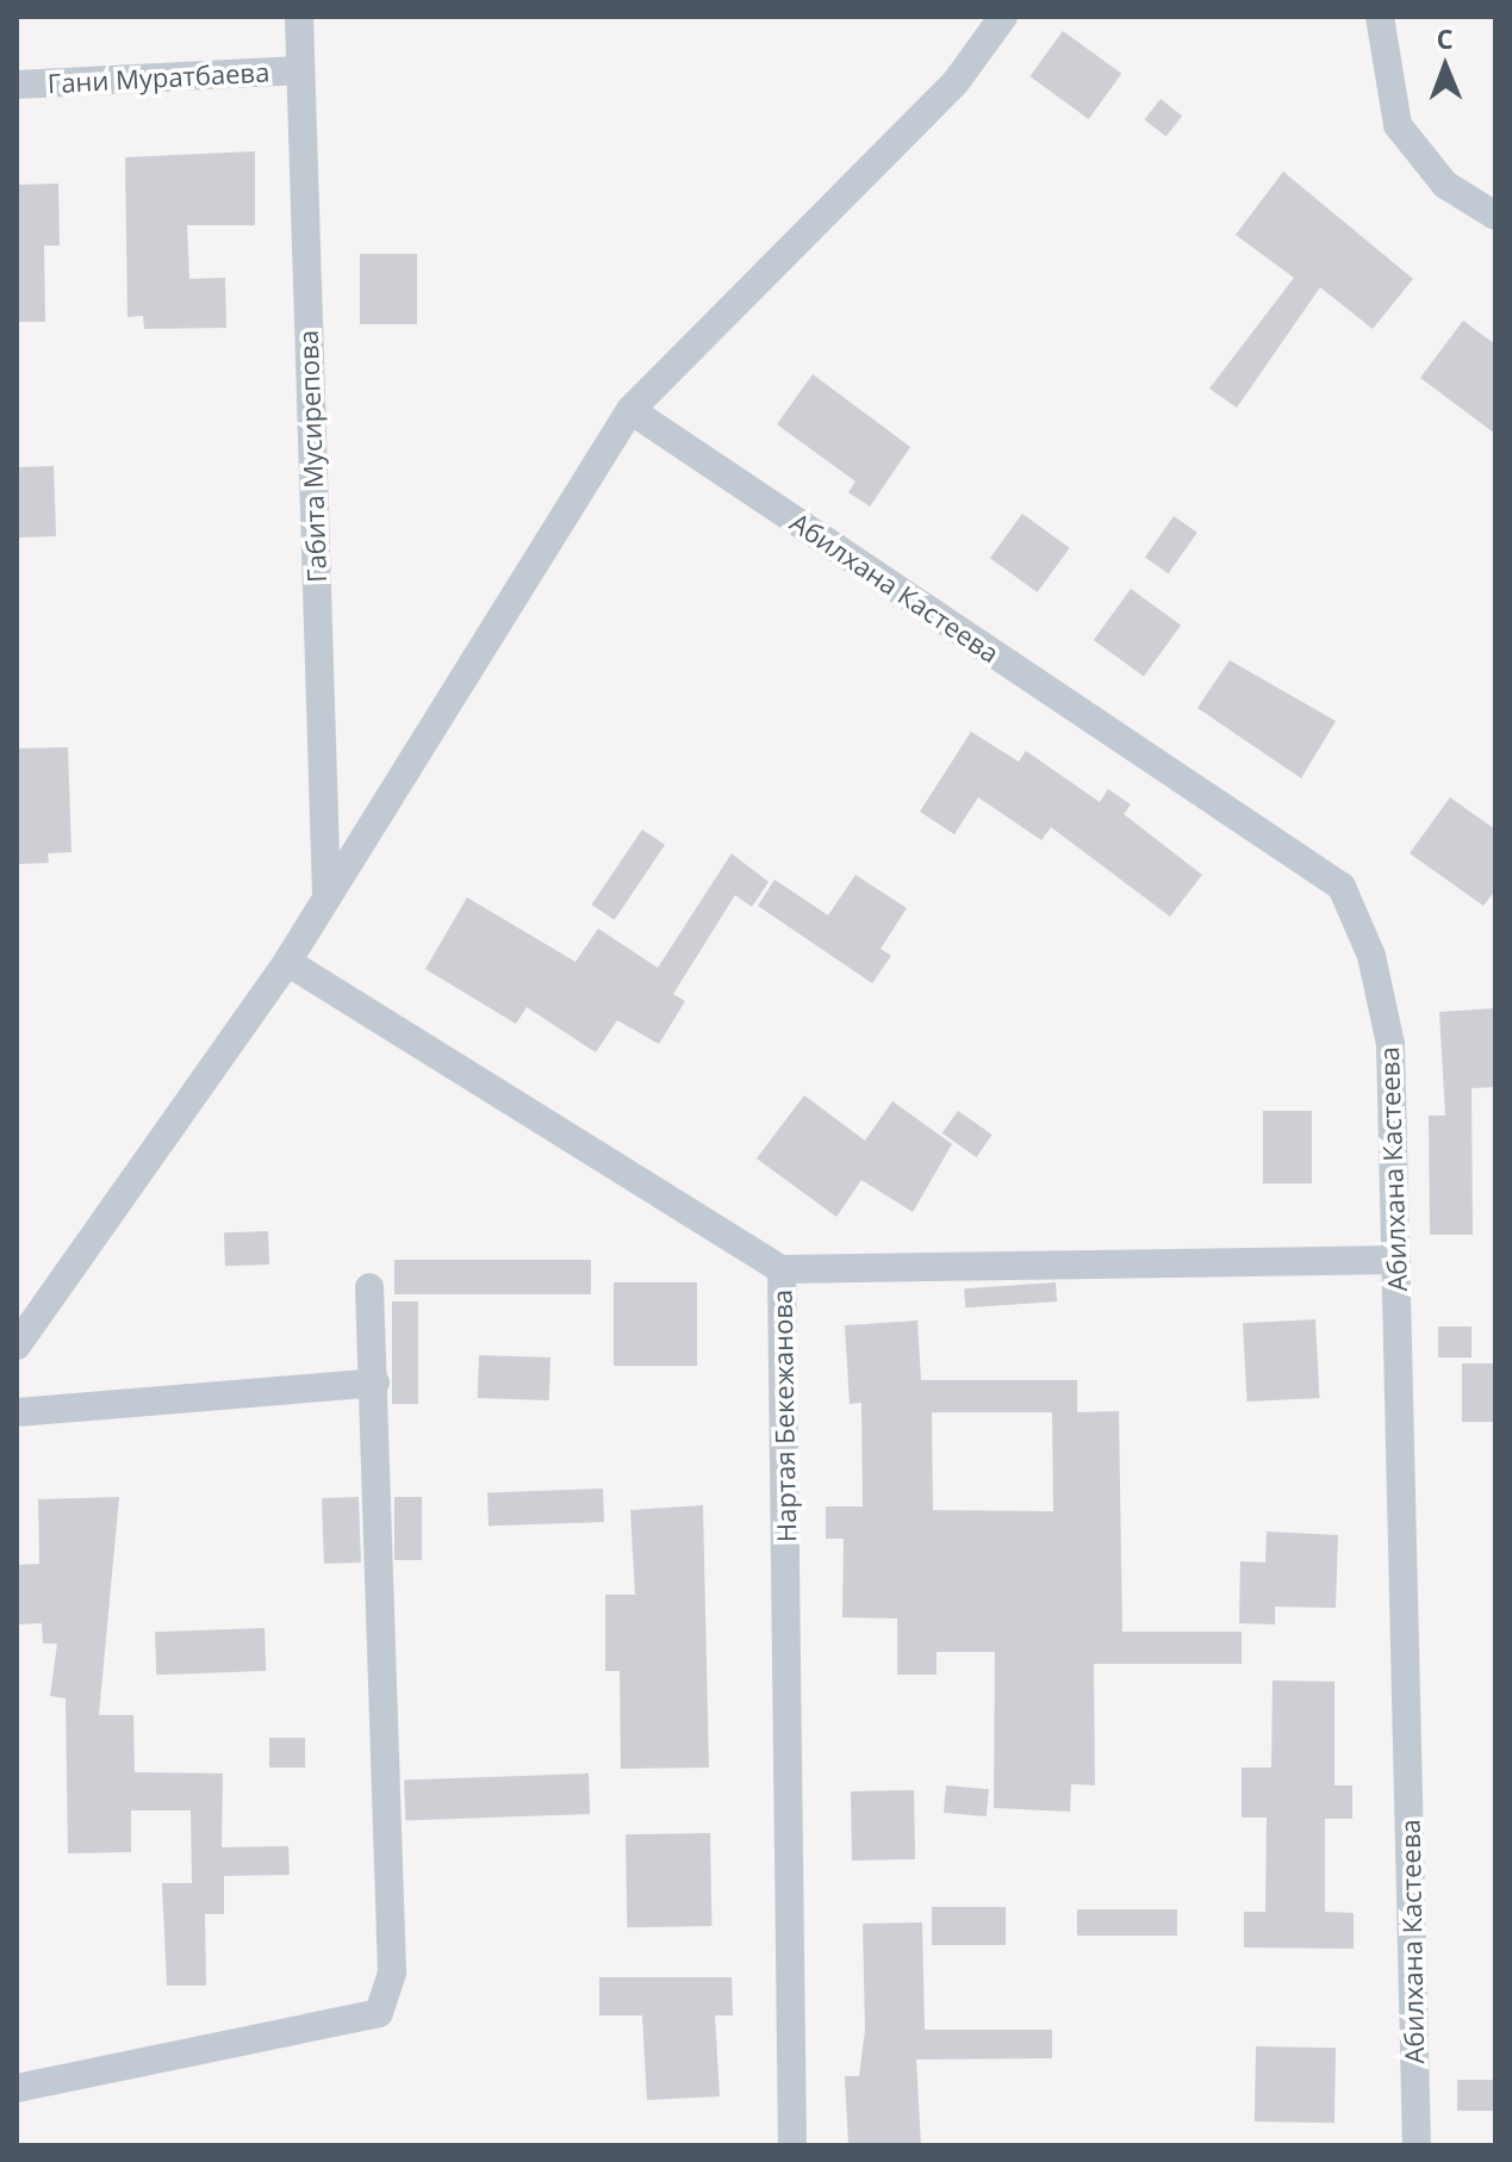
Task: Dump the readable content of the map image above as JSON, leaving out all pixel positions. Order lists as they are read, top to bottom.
{
  "streets": {
    "street": [
      "Гани Муратбаева",
      "Габита Мусирепова",
      "Абилхана Кастеева",
      "Нартая Бекежанова"
    ]
  },
  "crossings": [
    ["Гани Муратбаева", "Габита Мусирепова"]
  ],
  "north": "top"
}
